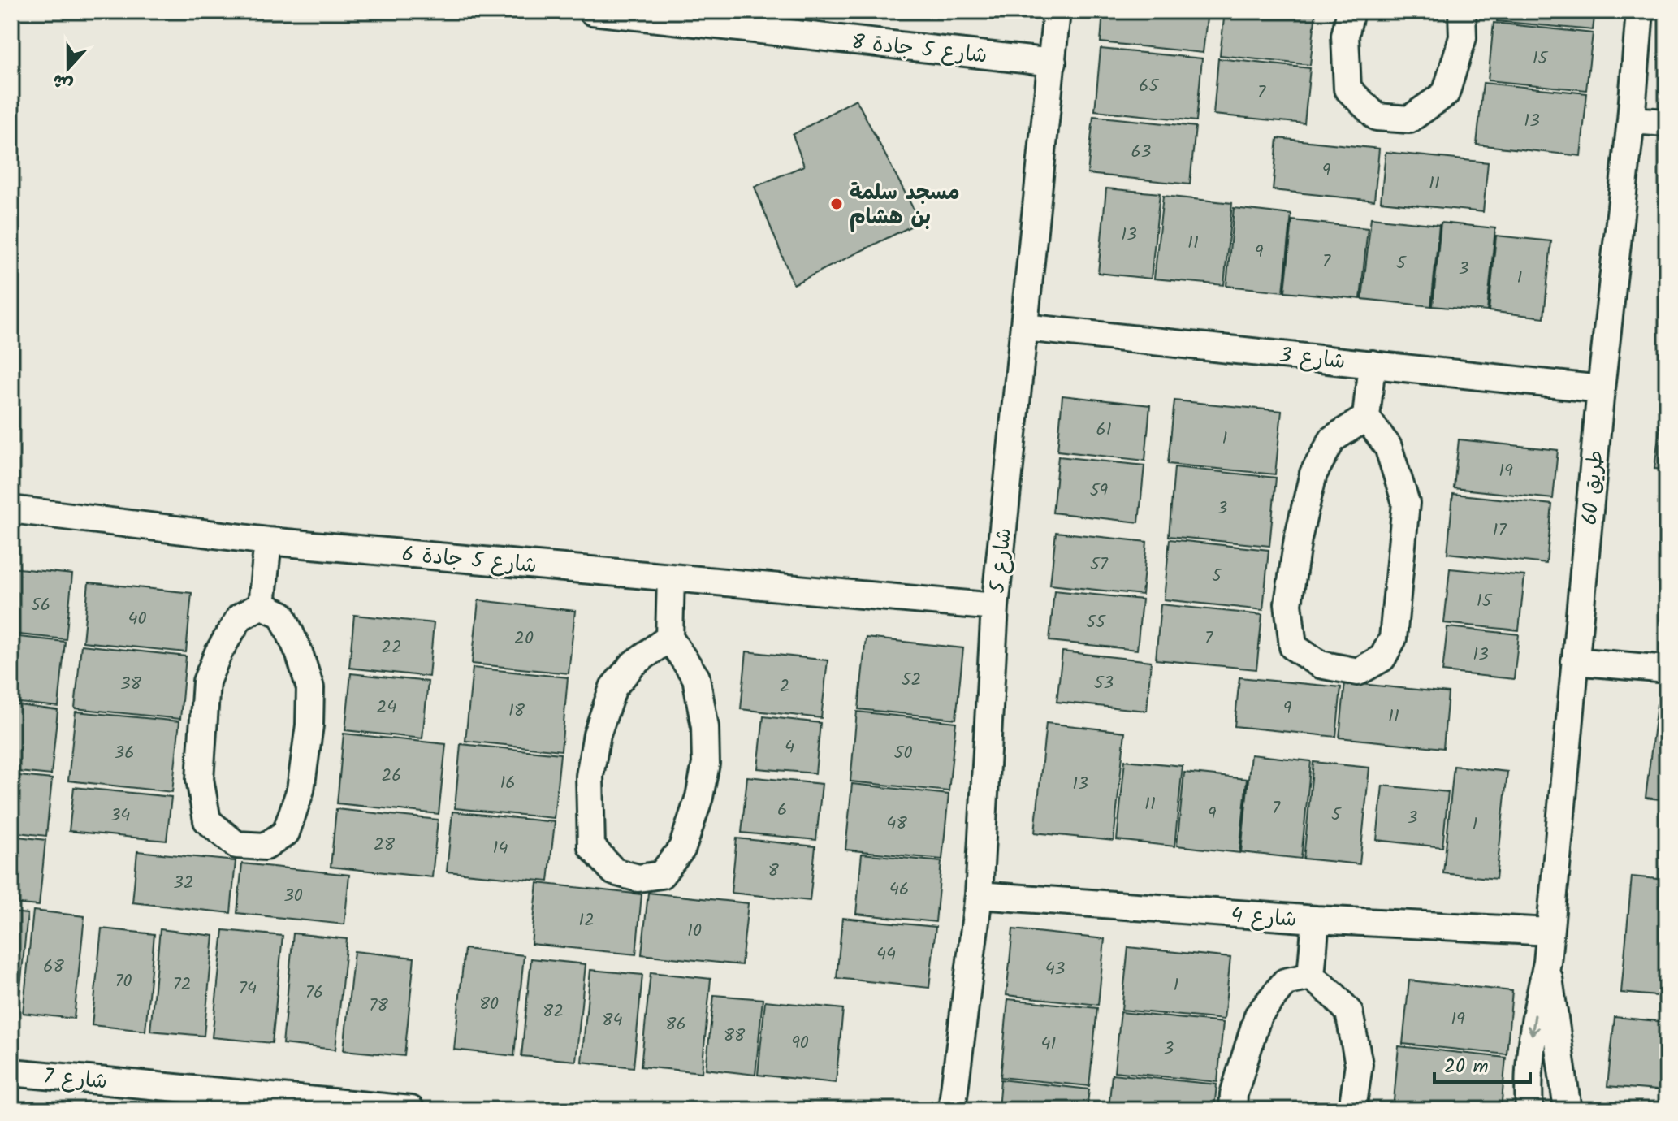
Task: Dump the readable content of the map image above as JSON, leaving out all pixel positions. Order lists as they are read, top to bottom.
{
  "streets": {
    "street": [
      "شارع 5 جادة 8",
      "شارع 3",
      "طريق 60",
      "شارع 5 جادة 6",
      "شارع 5",
      "شارع 4",
      "شارع 7"
    ]
  },
  "crossings": [
    ["شارع 5 جادة 8", "شارع 5"],
    ["شارع 3", "طريق 60"],
    ["شارع 3", "شارع 5"],
    ["طريق 60", "شارع 4"],
    ["شارع 5 جادة 6", "شارع 5"],
    ["شارع 5", "شارع 4"]
  ],
  "places": ["مسجد سلمة بن هشام"],
  "house_numbers": [
    "15",
    "65",
    "7",
    "13",
    "63",
    "9",
    "11",
    "13",
    "11",
    "9",
    "7",
    "5",
    "3",
    "1",
    "61",
    "1",
    "19",
    "59",
    "3",
    "17",
    "57",
    "5",
    "15",
    "56",
    "40",
    "55",
    "20",
    "7",
    "22",
    "13",
    "52",
    "53",
    "38",
    "2",
    "24",
    "9",
    "18",
    "11",
    "4",
    "36",
    "50",
    "26",
    "16",
    "13",
    "11",
    "7",
    "6",
    "9",
    "5",
    "34",
    "3",
    "48",
    "1",
    "28",
    "14",
    "8",
    "32",
    "46",
    "30",
    "12",
    "10",
    "44",
    "68",
    "43",
    "70",
    "72",
    "1",
    "74",
    "76",
    "80",
    "78",
    "82",
    "19",
    "84",
    "86",
    "88",
    "90",
    "41",
    "3"
  ],
  "scale_bar": "20 m",
  "north": "bottom"
}
